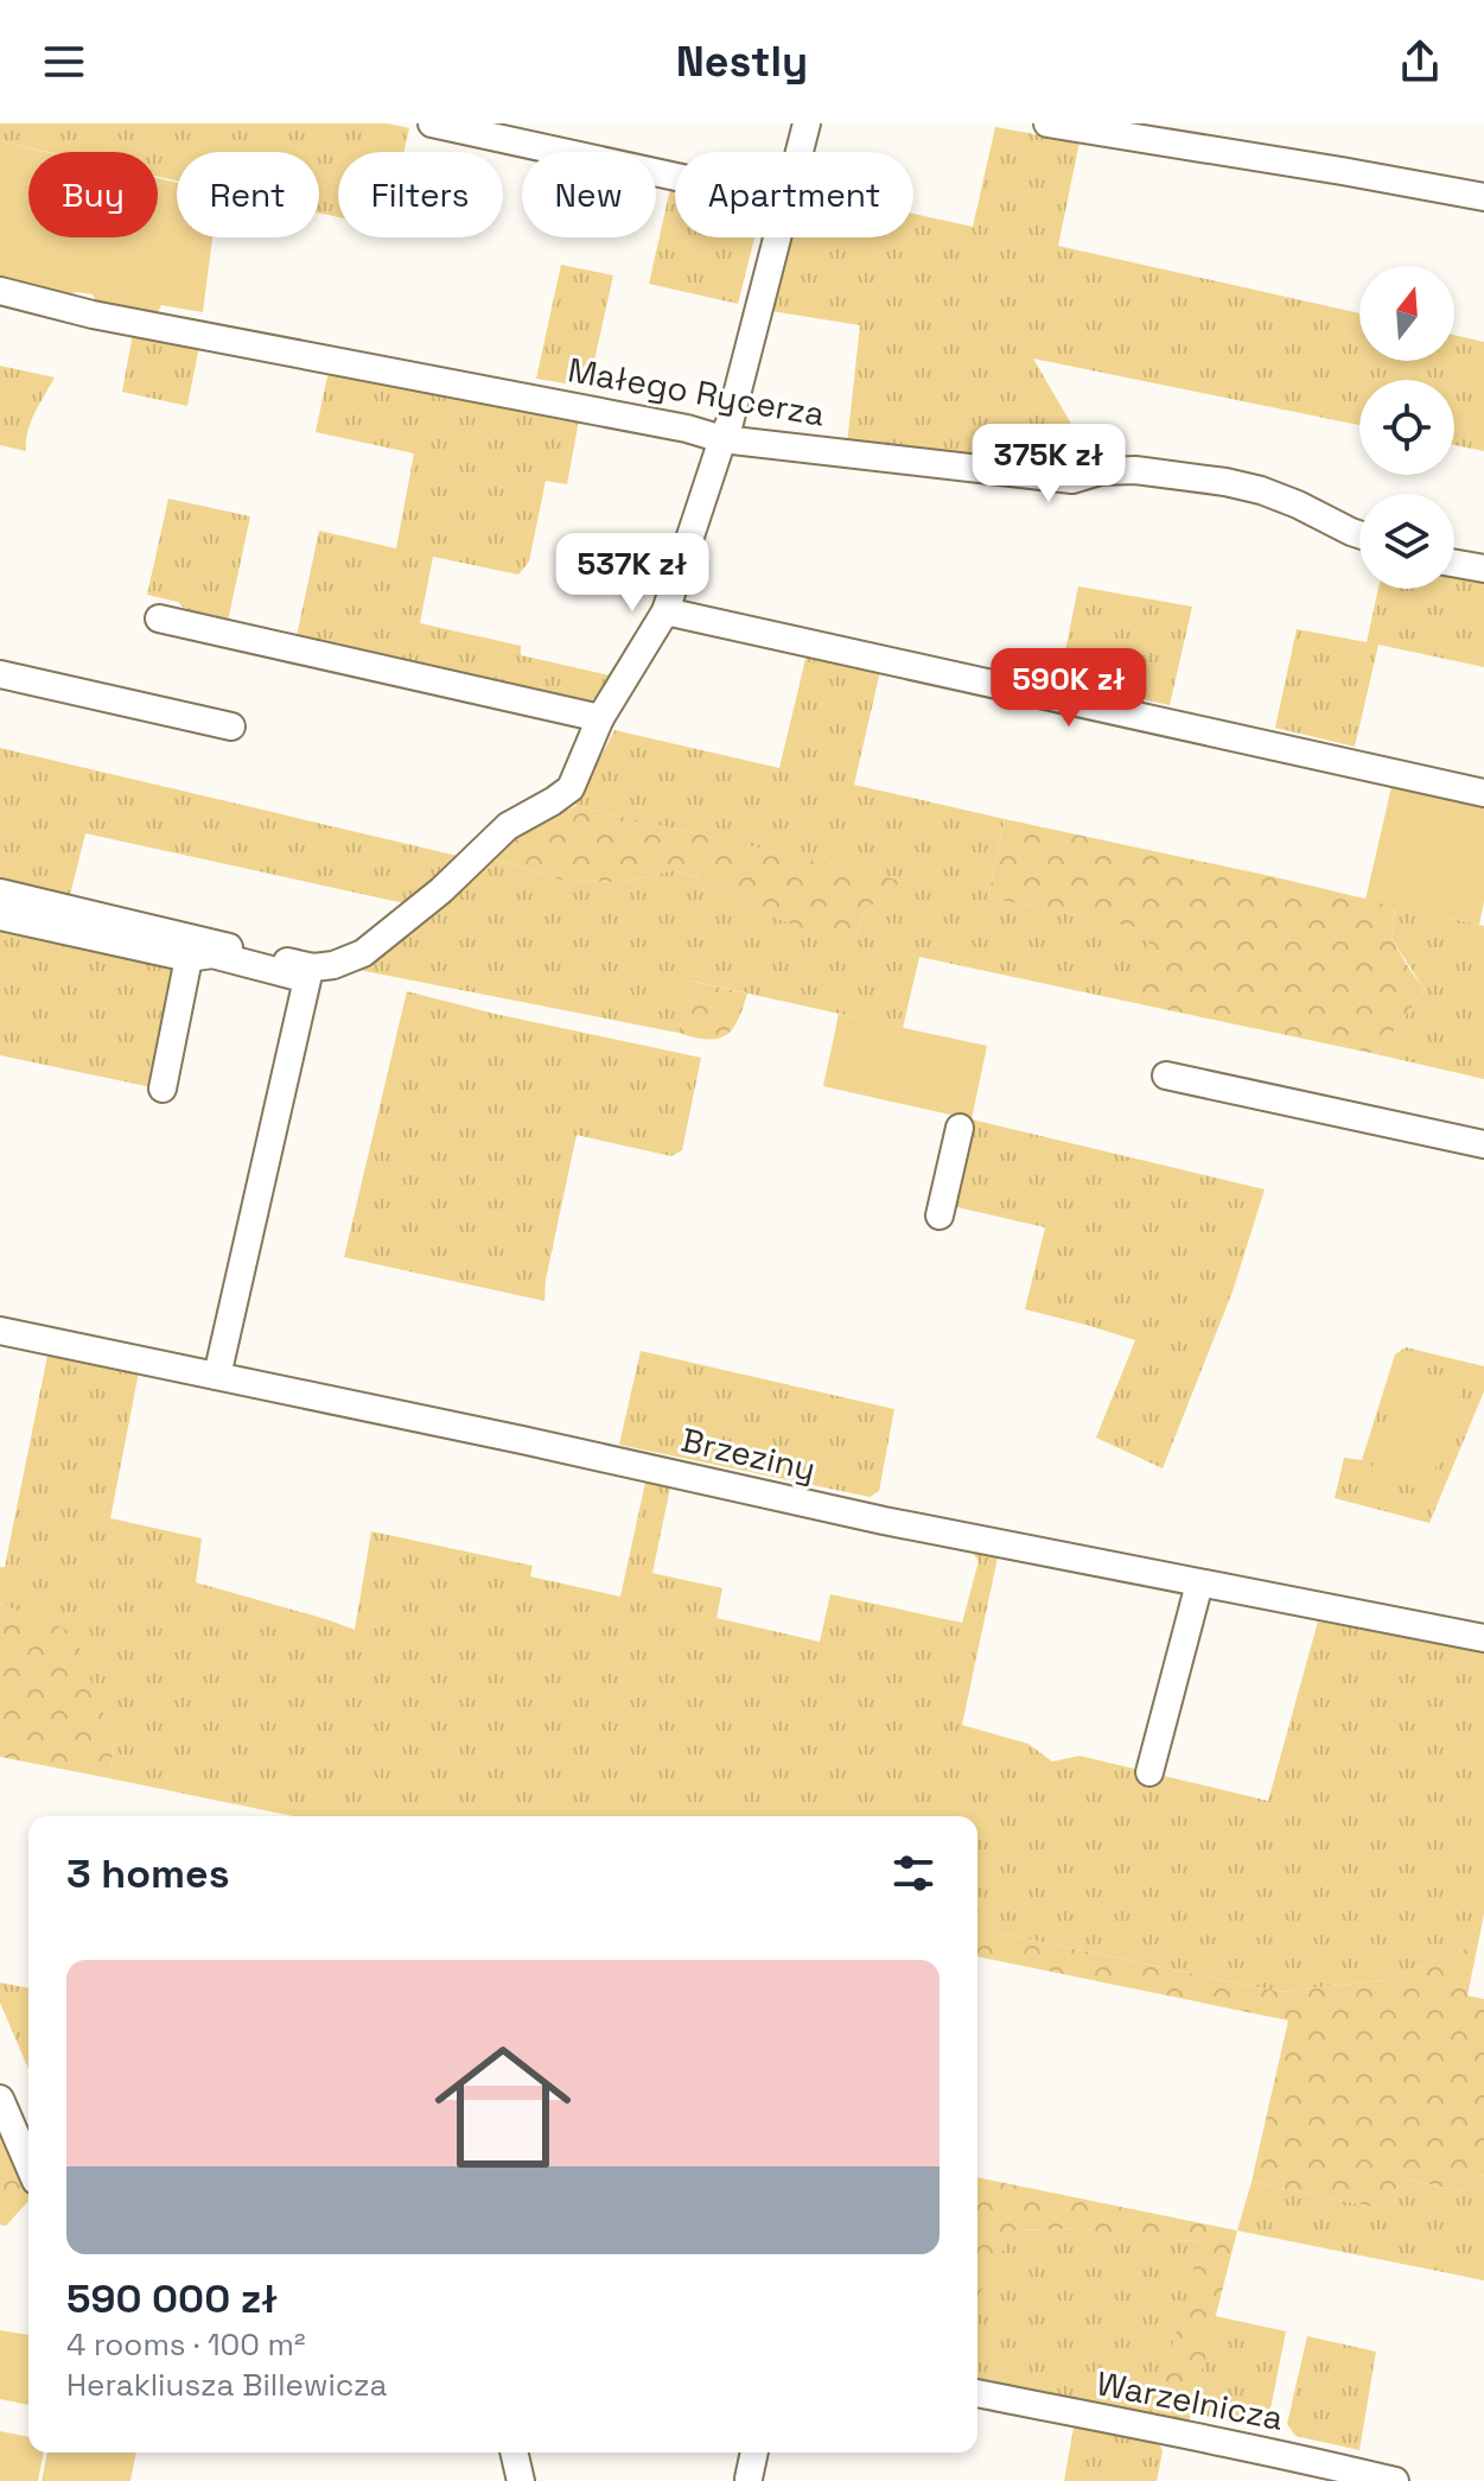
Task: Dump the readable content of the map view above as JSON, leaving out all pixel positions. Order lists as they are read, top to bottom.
{
  "streets": {
    "street": ["Małego Rycerza", "Brzeziny", "Warzelnicza"]
  },
  "north": "top",
  "page": {
    "header": "Nestly",
    "chip": [
      "Buy",
      "Rent",
      "Filters",
      "New",
      "Apartment"
    ],
    "price": ["375K zł", "537K zł", "590K zł"],
    "heading": "3 homes",
    "list": [
      {
        "name": "590 000 zł",
        "note": "4 rooms · 100 m² · Herakliusza Billewicza"
      }
    ]
  }
}
